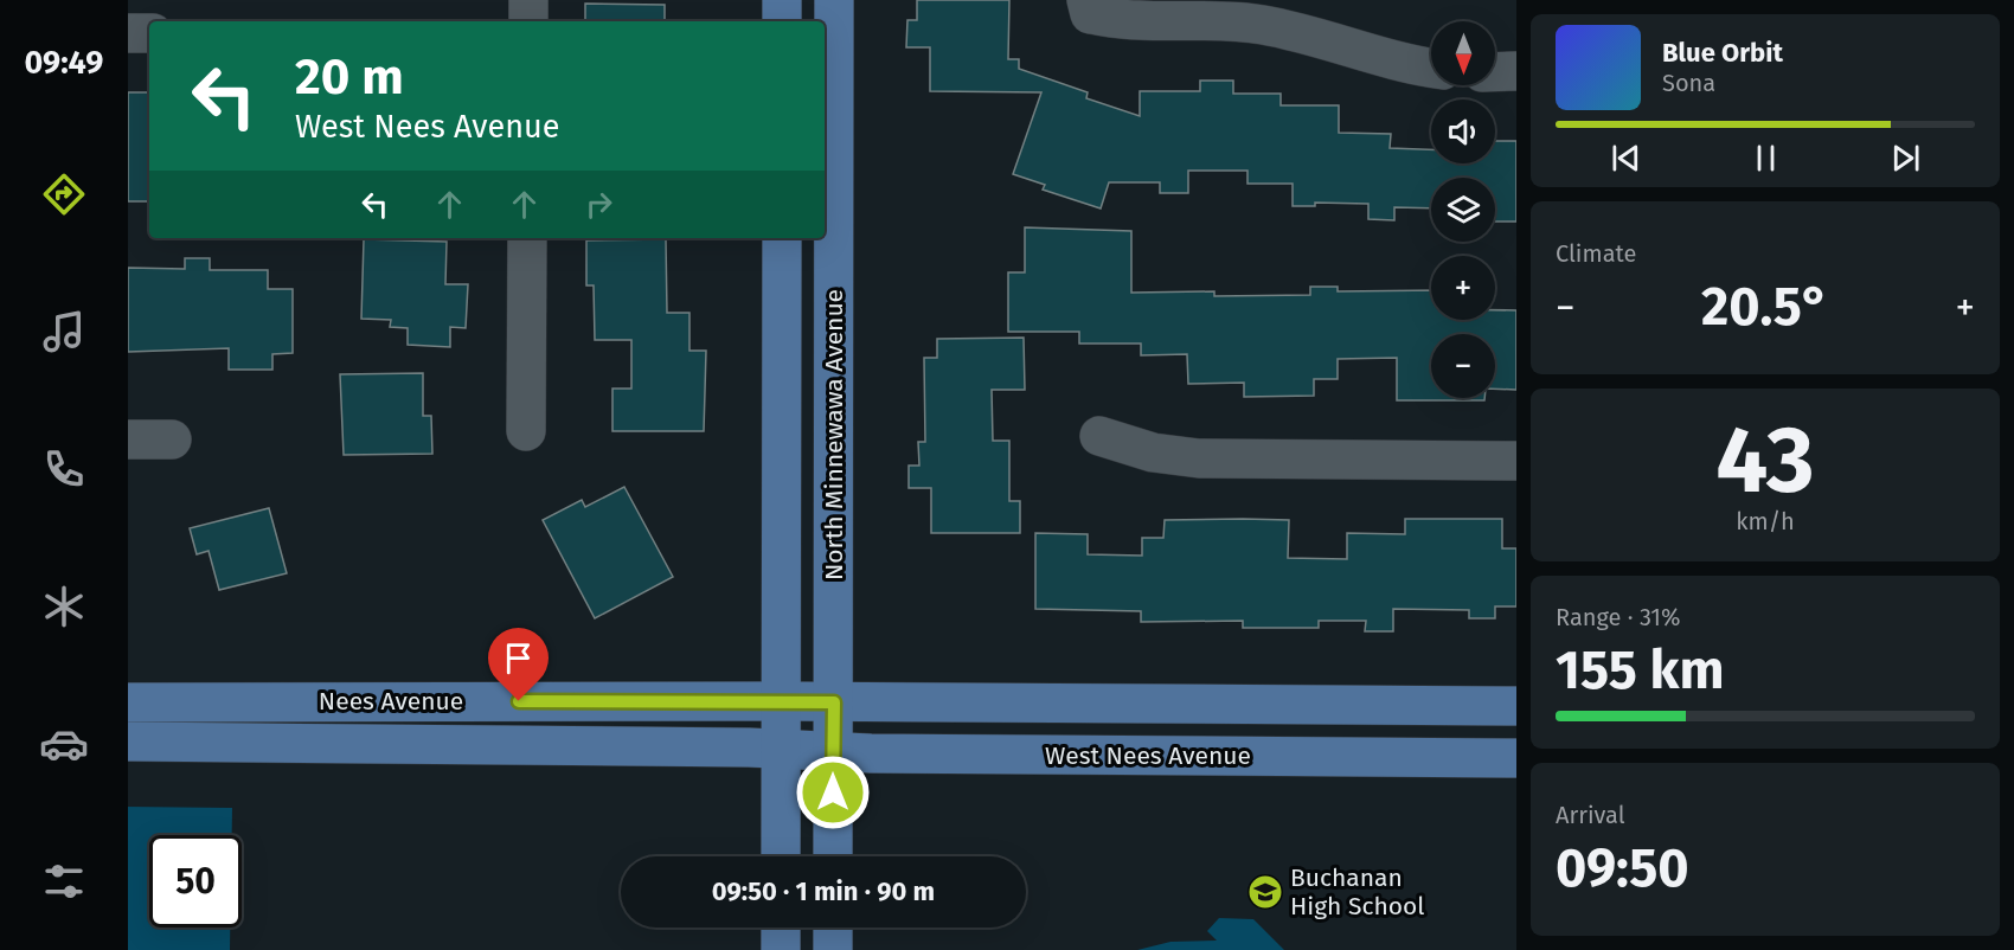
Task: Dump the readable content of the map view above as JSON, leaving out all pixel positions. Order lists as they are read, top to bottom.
{
  "streets": {
    "main road": ["North Minnewawa Avenue", "Nees Avenue", "West Nees Avenue"]
  },
  "crossings": [
    ["North Minnewawa Avenue", "West Nees Avenue"],
    ["Nees Avenue", "West Nees Avenue"]
  ],
  "places": {
    "school or university": ["Buchanan High School"]
  },
  "north": "bottom",
  "page": {
    "tabs": "09:49",
    "map_buttons": ["+", "−"],
    "turn": ["20 m", "West Nees Avenue"],
    "song": ["Blue Orbit", "Sona"],
    "tile": [
      "Climate",
      ["43", "km/h"],
      ["Range · 31%", "155 km"],
      ["Arrival", "09:50"]
    ],
    "heat": ["−", "20.5°", "+"],
    "limit": "50",
    "trip": "09:50 · 1 min · 90 m"
  }
}
